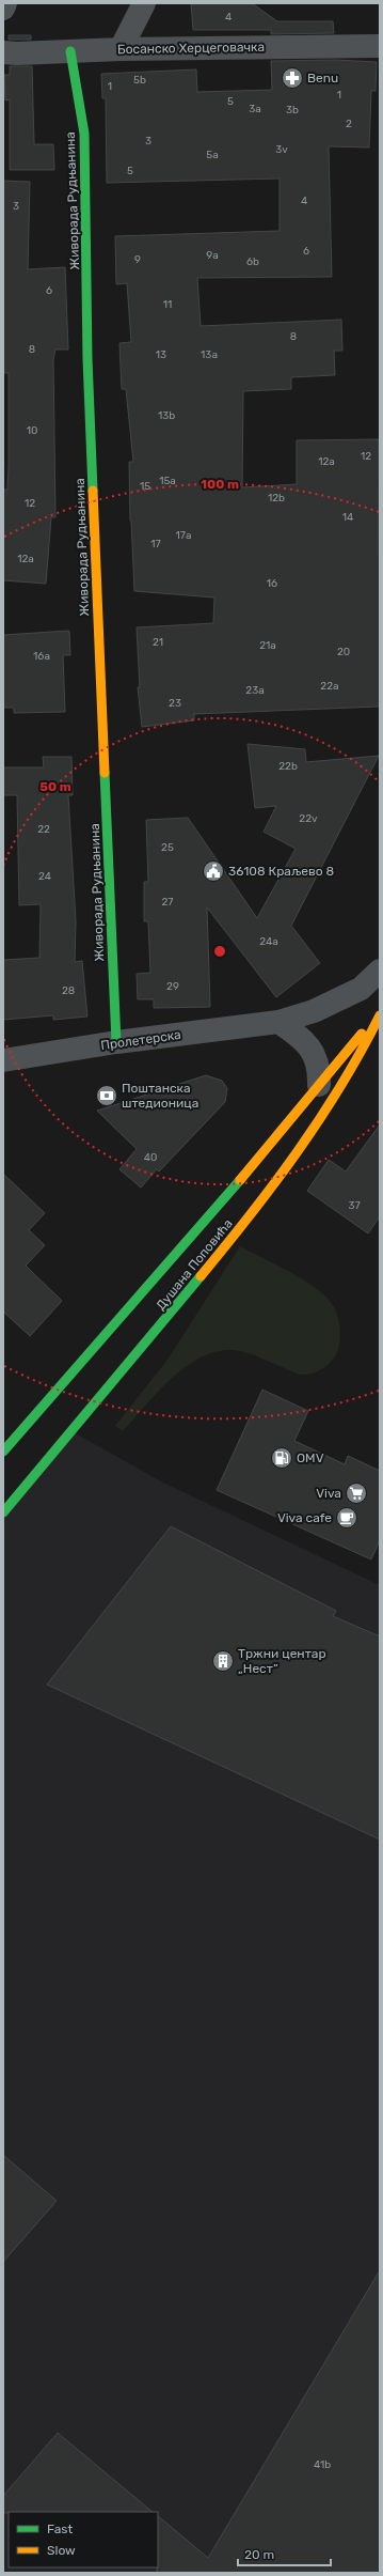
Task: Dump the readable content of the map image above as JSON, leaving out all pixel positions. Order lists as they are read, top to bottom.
{
  "streets": {
    "main road": ["Живорада Рудњанина", "Душана Поповића"],
    "street": ["Босанско Херцеговачка", "Пролетерска"]
  },
  "crossings": [
    ["Босанско Херцеговачка", "Живорада Рудњанина"],
    ["Живорада Рудњанина", "Пролетерска"]
  ],
  "places": {
    "pharmacy": ["Benu"],
    "public building": ["36108 Краљево 8"],
    "bank": ["Поштанска штедионица"],
    "fuel station": ["OMV"],
    "supermarket": ["Viva"],
    "cafe": ["Viva cafe"],
    "building": ["Тржни центар „Нест”"]
  },
  "house_numbers": [
    "4",
    "5b",
    "1",
    "1",
    "5",
    "3a",
    "3b",
    "2",
    "3",
    "3v",
    "5a",
    "5",
    "4",
    "3",
    "6",
    "9a",
    "9",
    "6b",
    "6",
    "11",
    "8",
    "8",
    "13",
    "13a",
    "13b",
    "10",
    "12",
    "12a",
    "15a",
    "15",
    "12b",
    "12",
    "14",
    "17a",
    "17",
    "12a",
    "16",
    "21",
    "21a",
    "20",
    "16a",
    "22a",
    "23a",
    "23",
    "22b",
    "22v",
    "22",
    "25",
    "24",
    "27",
    "24a",
    "29",
    "28",
    "40",
    "37",
    "41b"
  ],
  "legend": ["Fast", "Slow"],
  "scale_bar": "20 m",
  "rings": ["100 m", "50 m"]
}
